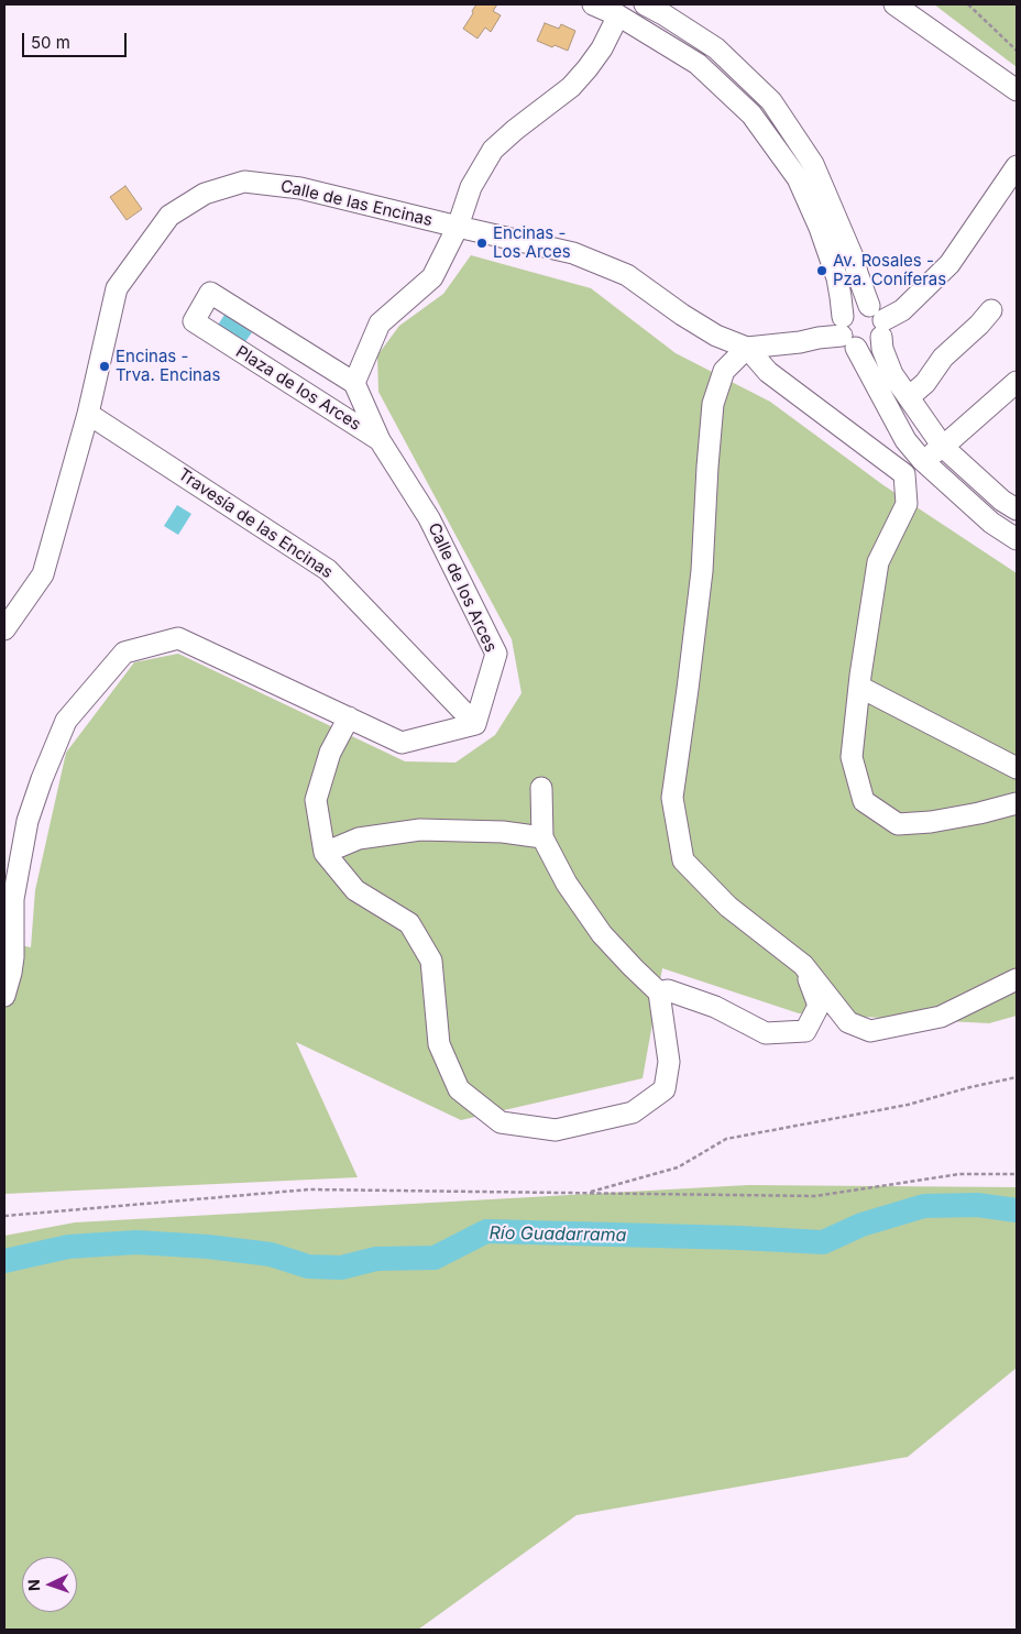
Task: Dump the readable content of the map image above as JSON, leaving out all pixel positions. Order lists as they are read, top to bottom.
{
  "streets": {
    "street": [
      "Calle de las Encinas",
      "Plaza de los Arces",
      "Travesía de las Encinas",
      "Calle de los Arces"
    ]
  },
  "crossings": [
    ["Calle de las Encinas", "Travesía de las Encinas"],
    ["Plaza de los Arces", "Calle de los Arces"],
    ["Travesía de las Encinas", "Calle de los Arces"]
  ],
  "water": ["Río Guadarrama"],
  "places": ["Encinas - Los Arces", "Av. Rosales - Pza. Coníferas", "Encinas - Trva. Encinas"],
  "scale_bar": "50 m",
  "north": "left"
}
